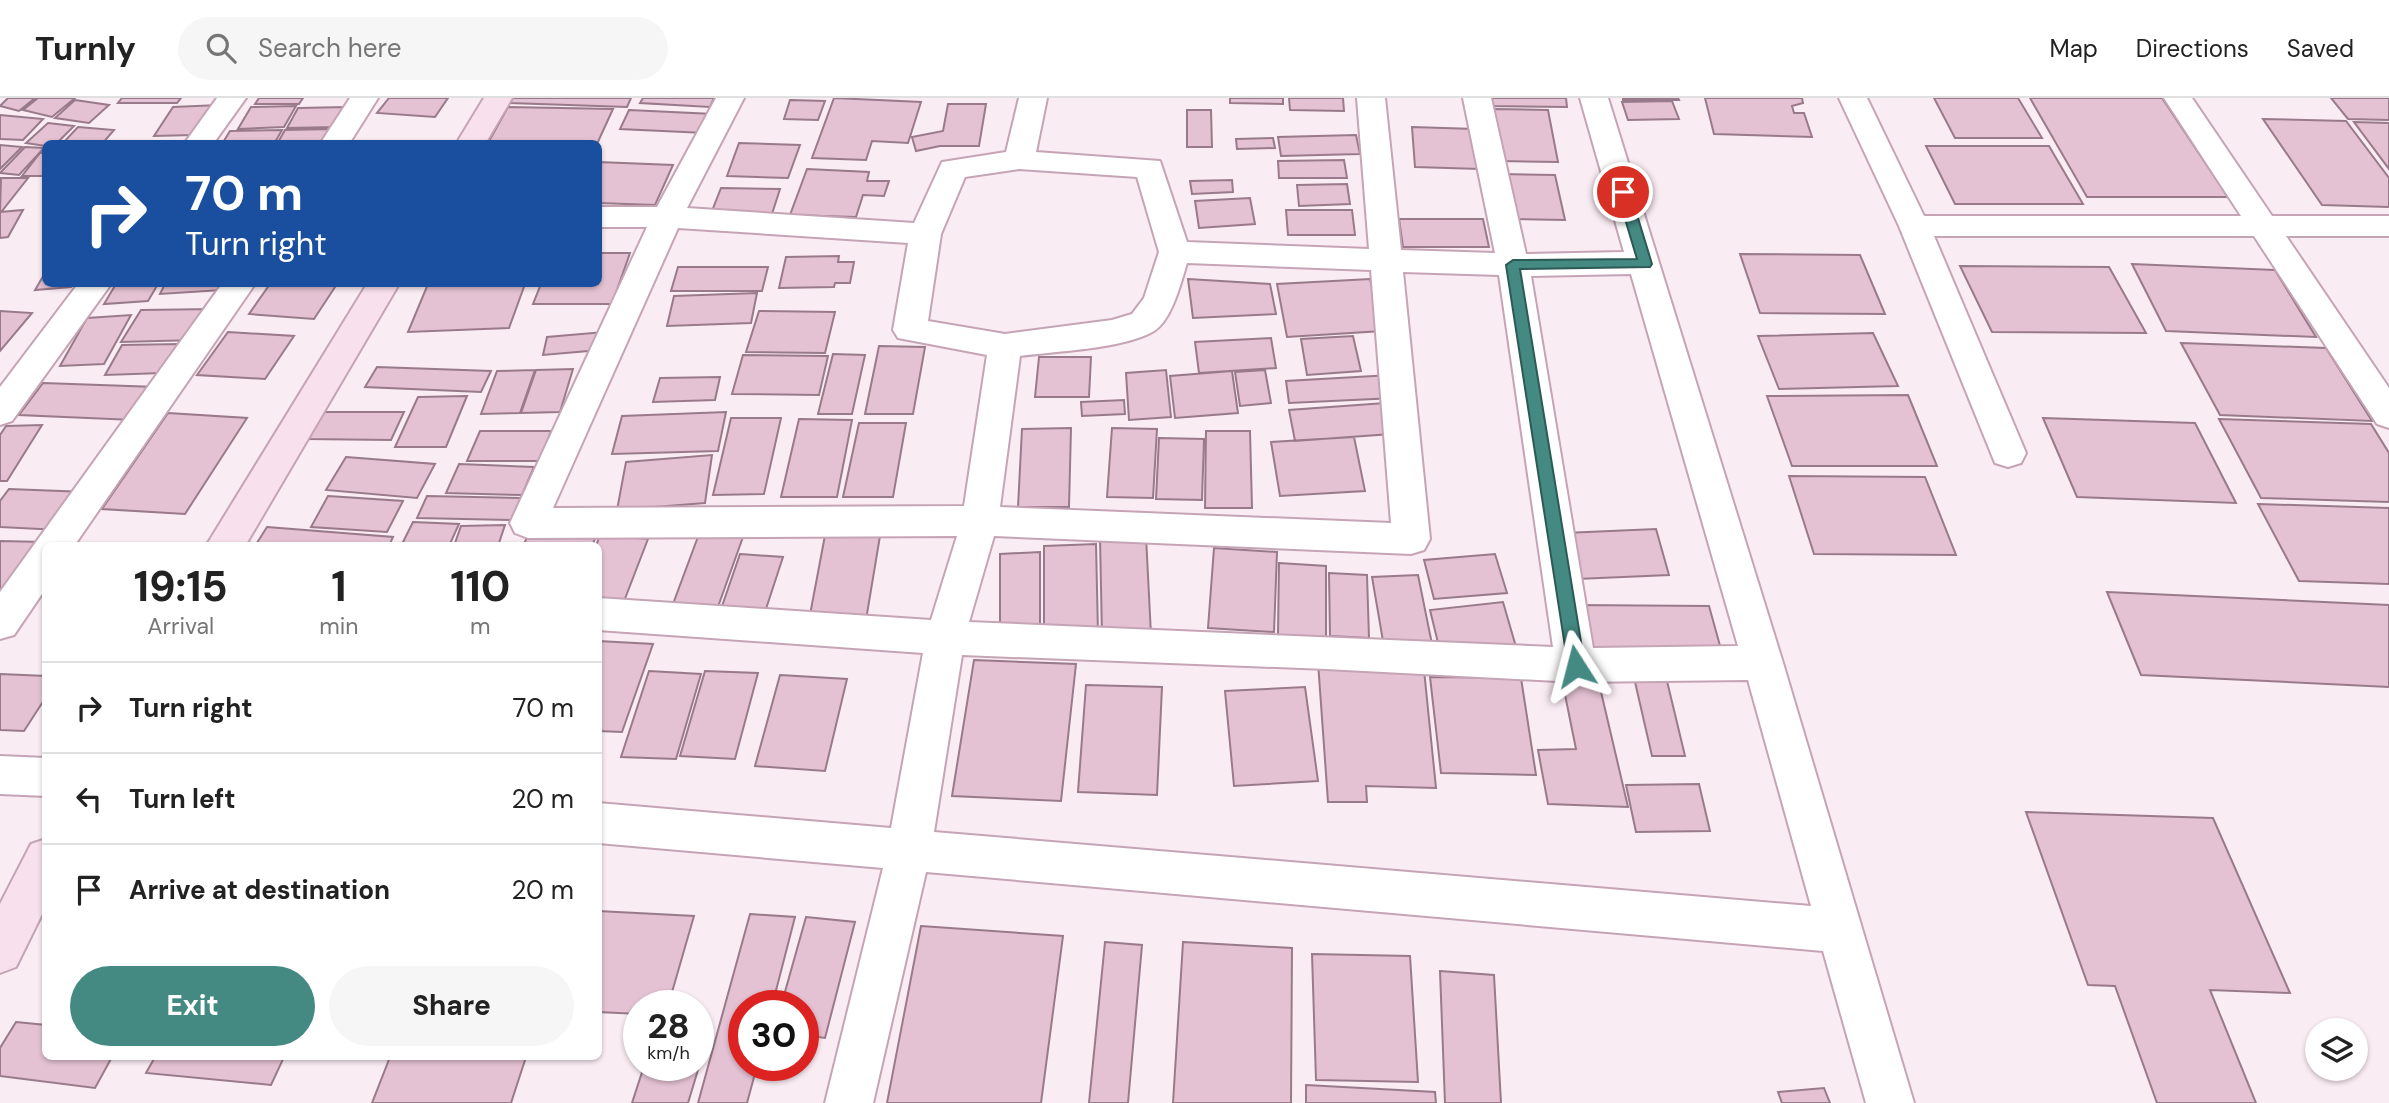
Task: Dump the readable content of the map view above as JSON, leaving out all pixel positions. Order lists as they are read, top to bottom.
{
  "page": {
    "header": "Turnly",
    "search": "Search here",
    "nav": ["Map", "Directions", "Saved"],
    "turn": ["70 m", "Turn right"],
    "eta": [
      "19:15",
      "Arrival",
      "1",
      "min",
      "110",
      "m"
    ],
    "list": [
      {
        "name": "Turn right",
        "value": "70 m"
      },
      {
        "name": "Turn left",
        "value": "20 m"
      },
      {
        "name": "Arrive at destination",
        "value": "20 m"
      }
    ],
    "buttons": ["Exit", "Share"],
    "speed": "28 km/h",
    "limit": "30"
  }
}
